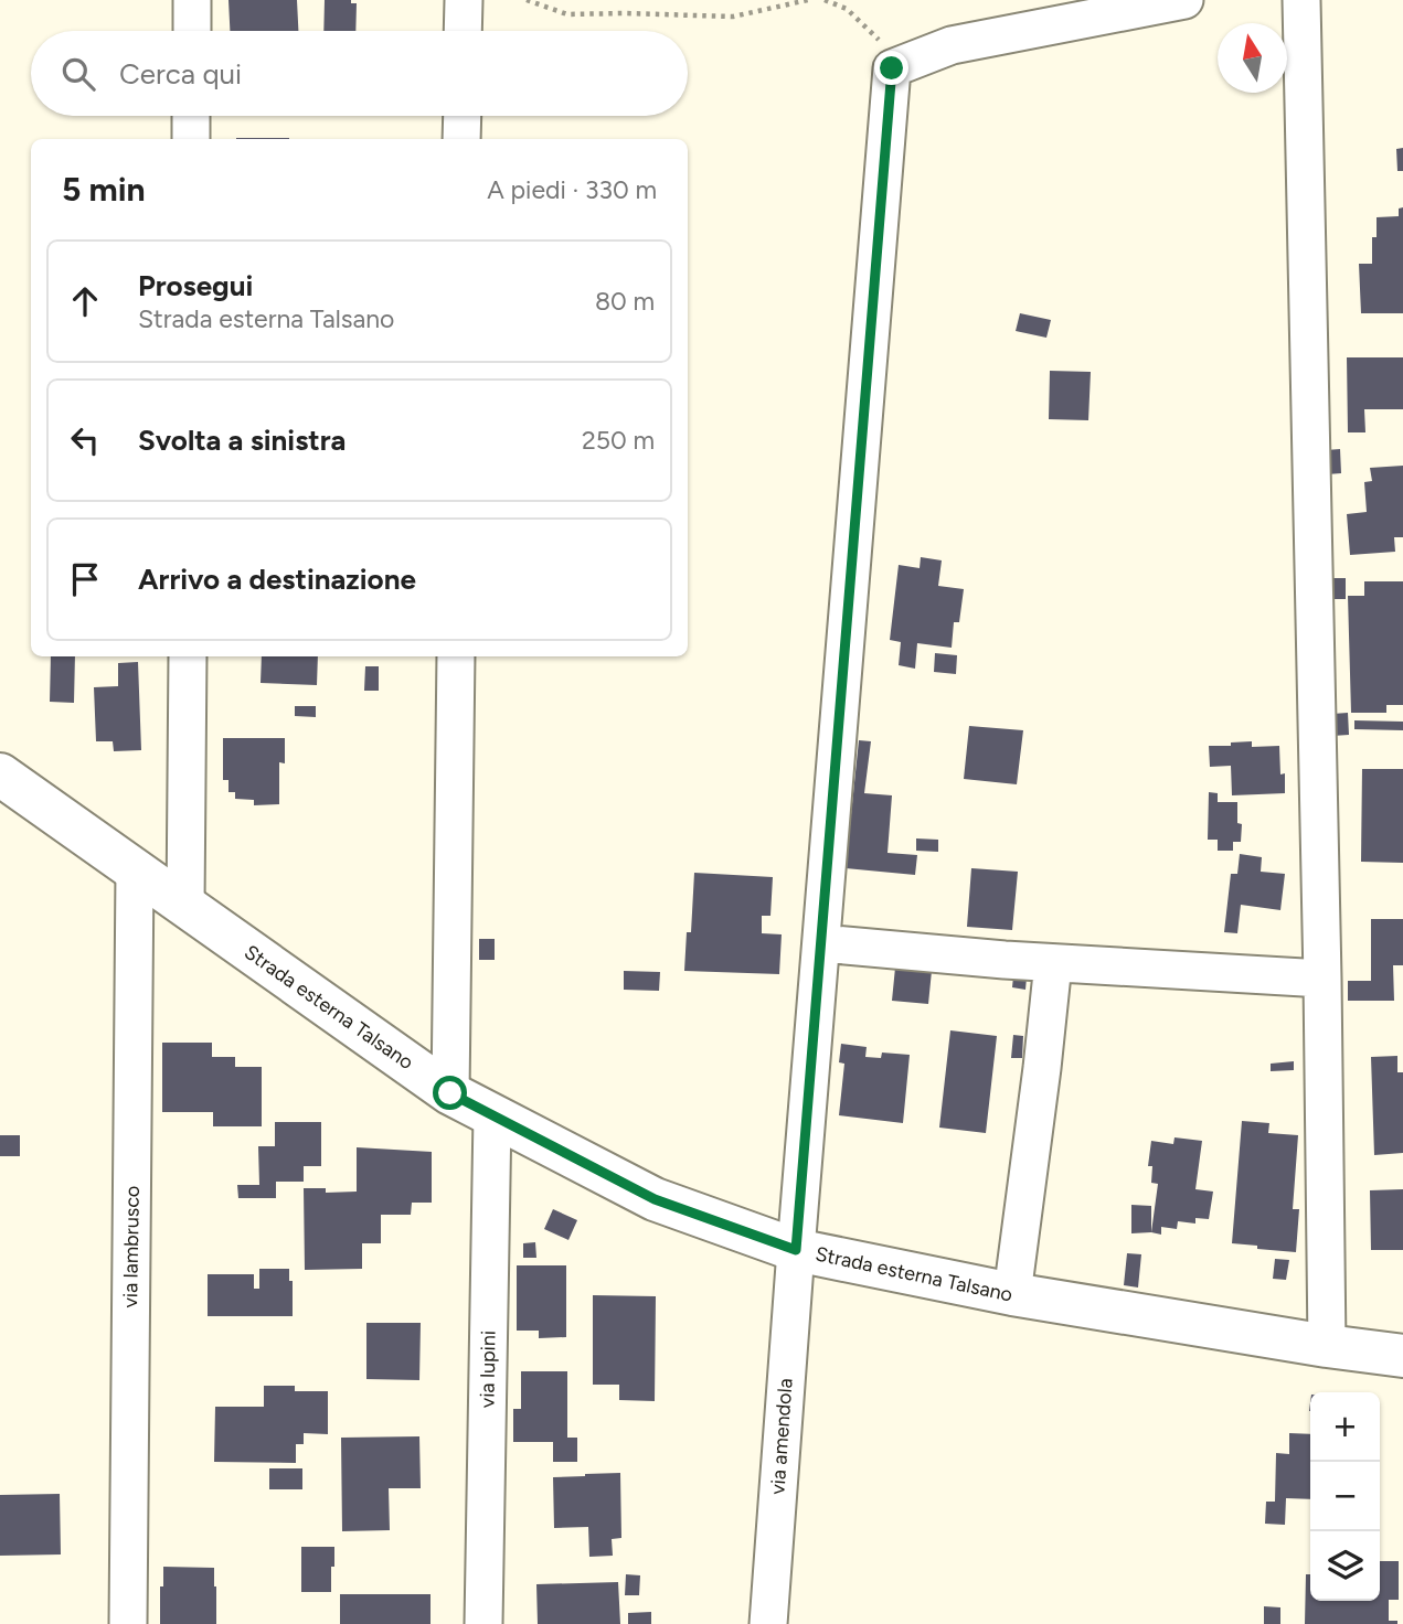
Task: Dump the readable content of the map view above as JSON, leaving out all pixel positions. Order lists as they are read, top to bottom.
{
  "streets": {
    "street": [
      "Strada esterna Talsano",
      "via lambrusco",
      "via lupini",
      "via amendola"
    ]
  },
  "crossings": [
    ["Strada esterna Talsano", "via lambrusco"],
    ["Strada esterna Talsano", "via lupini"],
    ["Strada esterna Talsano", "via amendola"]
  ],
  "north": "top",
  "page": {
    "search": "Cerca qui",
    "heading": ["5 min", "A piedi · 330 m"],
    "list": [
      ["Prosegui", "Strada esterna Talsano", "80 m"],
      ["Svolta a sinistra", "250 m"],
      "Arrivo a destinazione"
    ],
    "map_buttons": ["+", "−"]
  }
}
